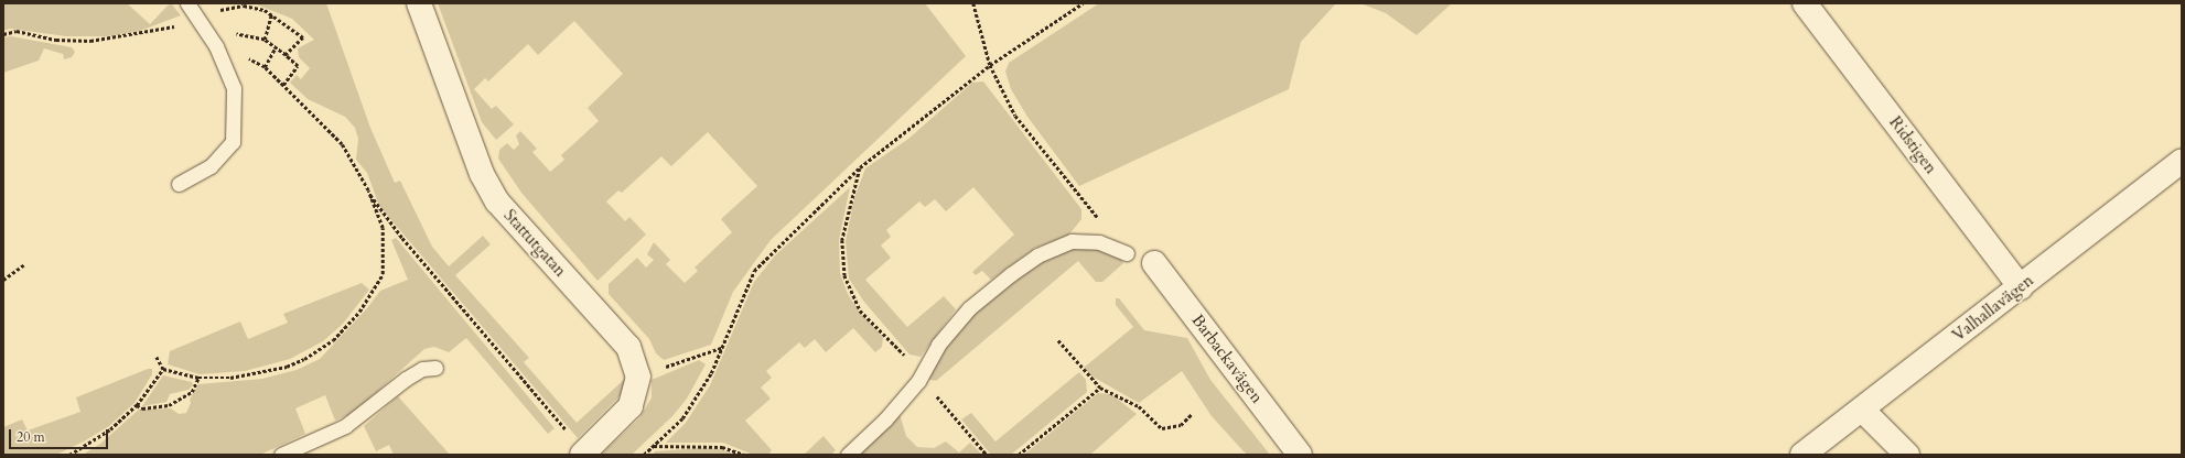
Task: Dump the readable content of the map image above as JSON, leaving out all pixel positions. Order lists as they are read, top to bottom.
{
  "streets": {
    "street": [
      "Ridstigen",
      "Stattutgatan",
      "Valhallavägen",
      "Barbackavägen"
    ]
  },
  "crossings": [
    ["Ridstigen", "Valhallavägen"]
  ],
  "scale_bar": "20 m"
}
